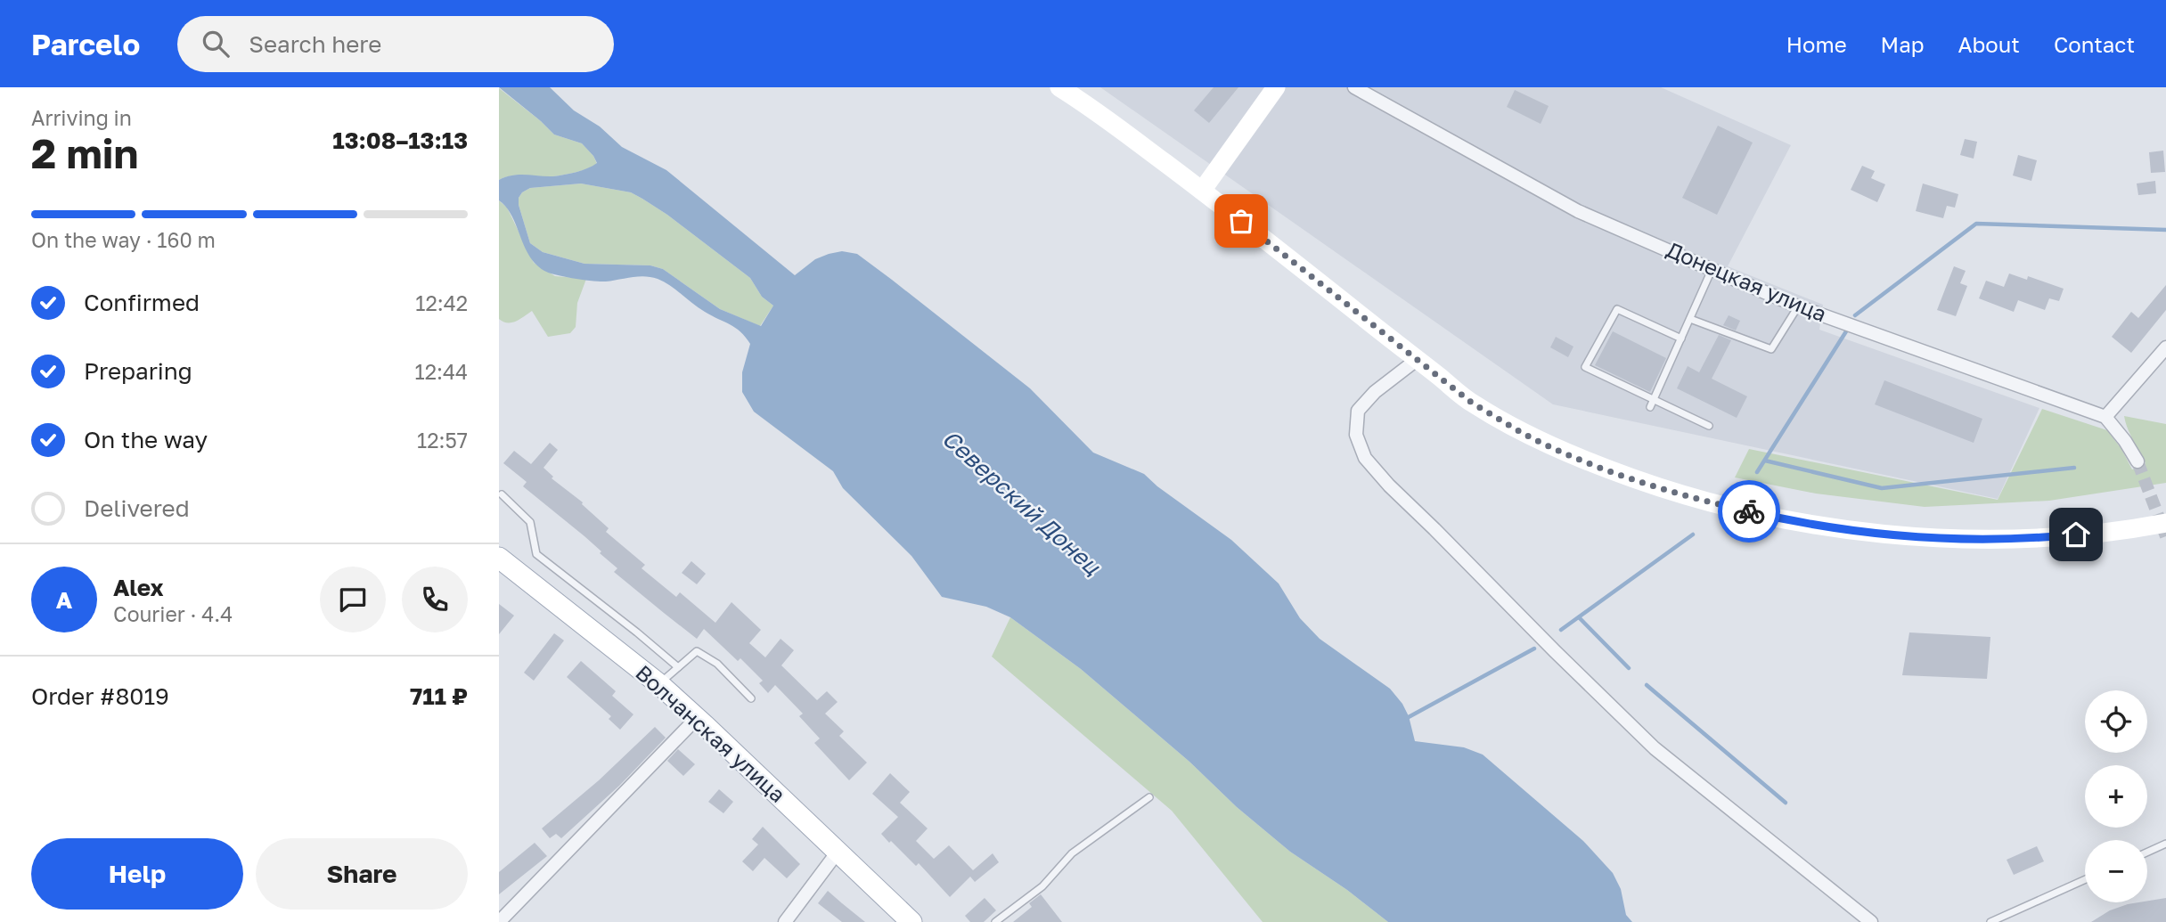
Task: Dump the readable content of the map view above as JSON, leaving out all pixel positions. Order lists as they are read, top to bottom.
{
  "streets": {
    "main road": ["Волчанская улица"],
    "street": ["Донецкая улица"]
  },
  "water": ["Северский Донец"],
  "page": {
    "header": "Parcelo",
    "search": "Search here",
    "nav": [
      "Home",
      "Map",
      "About",
      "Contact"
    ],
    "heading": ["2 min", "Arriving in", "13:08–13:13"],
    "panel": [
      "Alex",
      "Courier · 4.4",
      "Order #8019",
      "711 ₽"
    ],
    "bar": "On the way · 160 m",
    "list": [
      ["Confirmed", "12:42"],
      ["Preparing", "12:44"],
      ["On the way", "12:57"],
      "Delivered"
    ],
    "round": "A",
    "map_buttons": ["+", "−"],
    "buttons": ["Help", "Share"]
  }
}
